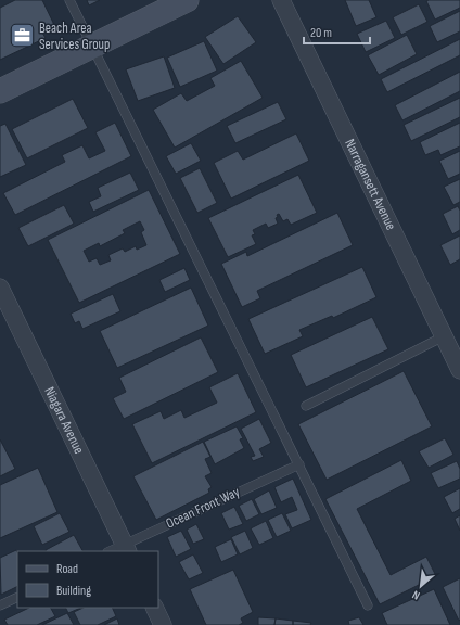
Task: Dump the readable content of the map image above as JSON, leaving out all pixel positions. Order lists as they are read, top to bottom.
{
  "streets": {
    "street": ["Narragansett Avenue", "Niagara Avenue"],
    "lane": ["Ocean Front Way"]
  },
  "crossings": [
    ["Niagara Avenue", "Ocean Front Way"]
  ],
  "places": {
    "office": ["Beach Area Services Group"]
  },
  "legend": ["Road", "Building"],
  "scale_bar": "20 m",
  "north": "bottom left"
}
